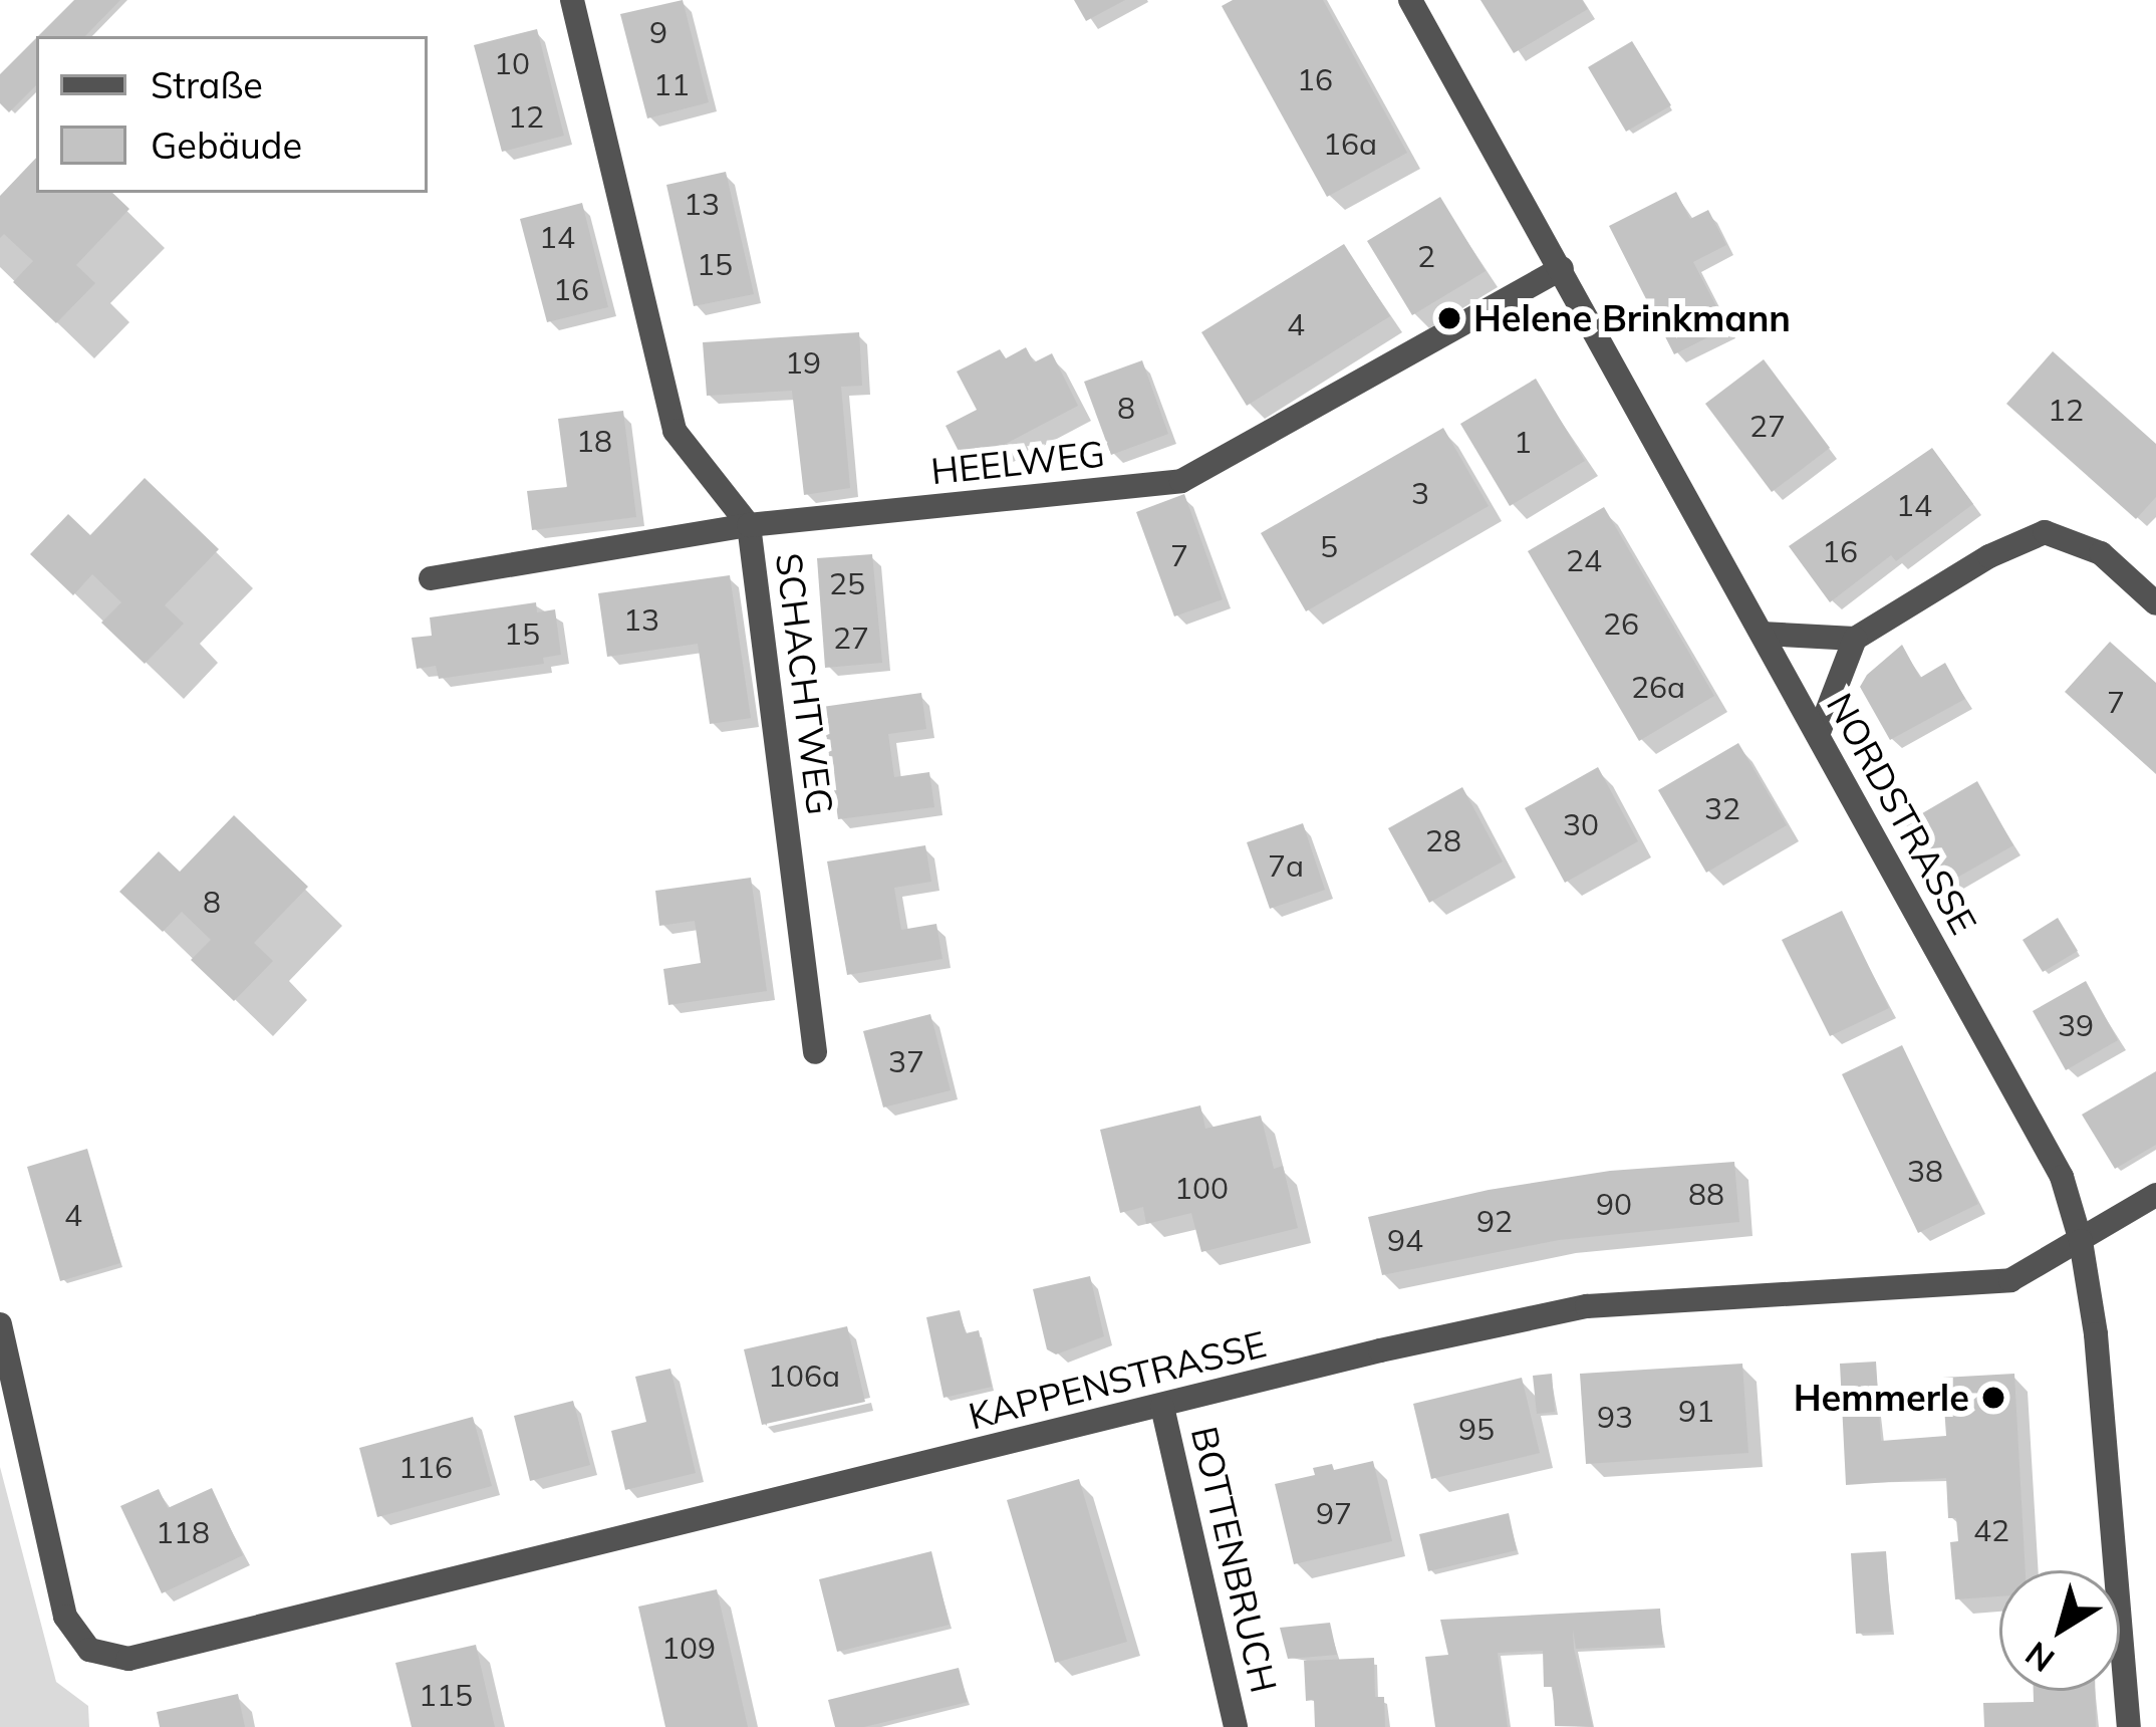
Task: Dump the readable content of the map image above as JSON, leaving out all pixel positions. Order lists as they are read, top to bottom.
{
  "streets": {
    "street": [
      "HEELWEG",
      "SCHACHTWEG",
      "NORDSTRASSE",
      "KAPPENSTRASSE",
      "BOTTENBRUCH"
    ]
  },
  "crossings": [
    ["HEELWEG", "SCHACHTWEG"],
    ["HEELWEG", "NORDSTRASSE"],
    ["NORDSTRASSE", "KAPPENSTRASSE"],
    ["KAPPENSTRASSE", "BOTTENBRUCH"]
  ],
  "places": ["Helene Brinkmann", "Hemmerle"],
  "house_numbers": [
    "9",
    "10",
    "16",
    "11",
    "12",
    "16a",
    "13",
    "14",
    "2",
    "15",
    "16",
    "4",
    "19",
    "8",
    "12",
    "27",
    "18",
    "1",
    "3",
    "14",
    "5",
    "16",
    "7",
    "24",
    "25",
    "13",
    "26",
    "15",
    "27",
    "26a",
    "7",
    "32",
    "30",
    "28",
    "7a",
    "8",
    "39",
    "37",
    "38",
    "100",
    "88",
    "90",
    "4",
    "92",
    "94",
    "106a",
    "91",
    "93",
    "95",
    "116",
    "97",
    "42",
    "118",
    "109",
    "115"
  ],
  "legend": ["Straße", "Gebäude"],
  "north": "bottom left"
}
